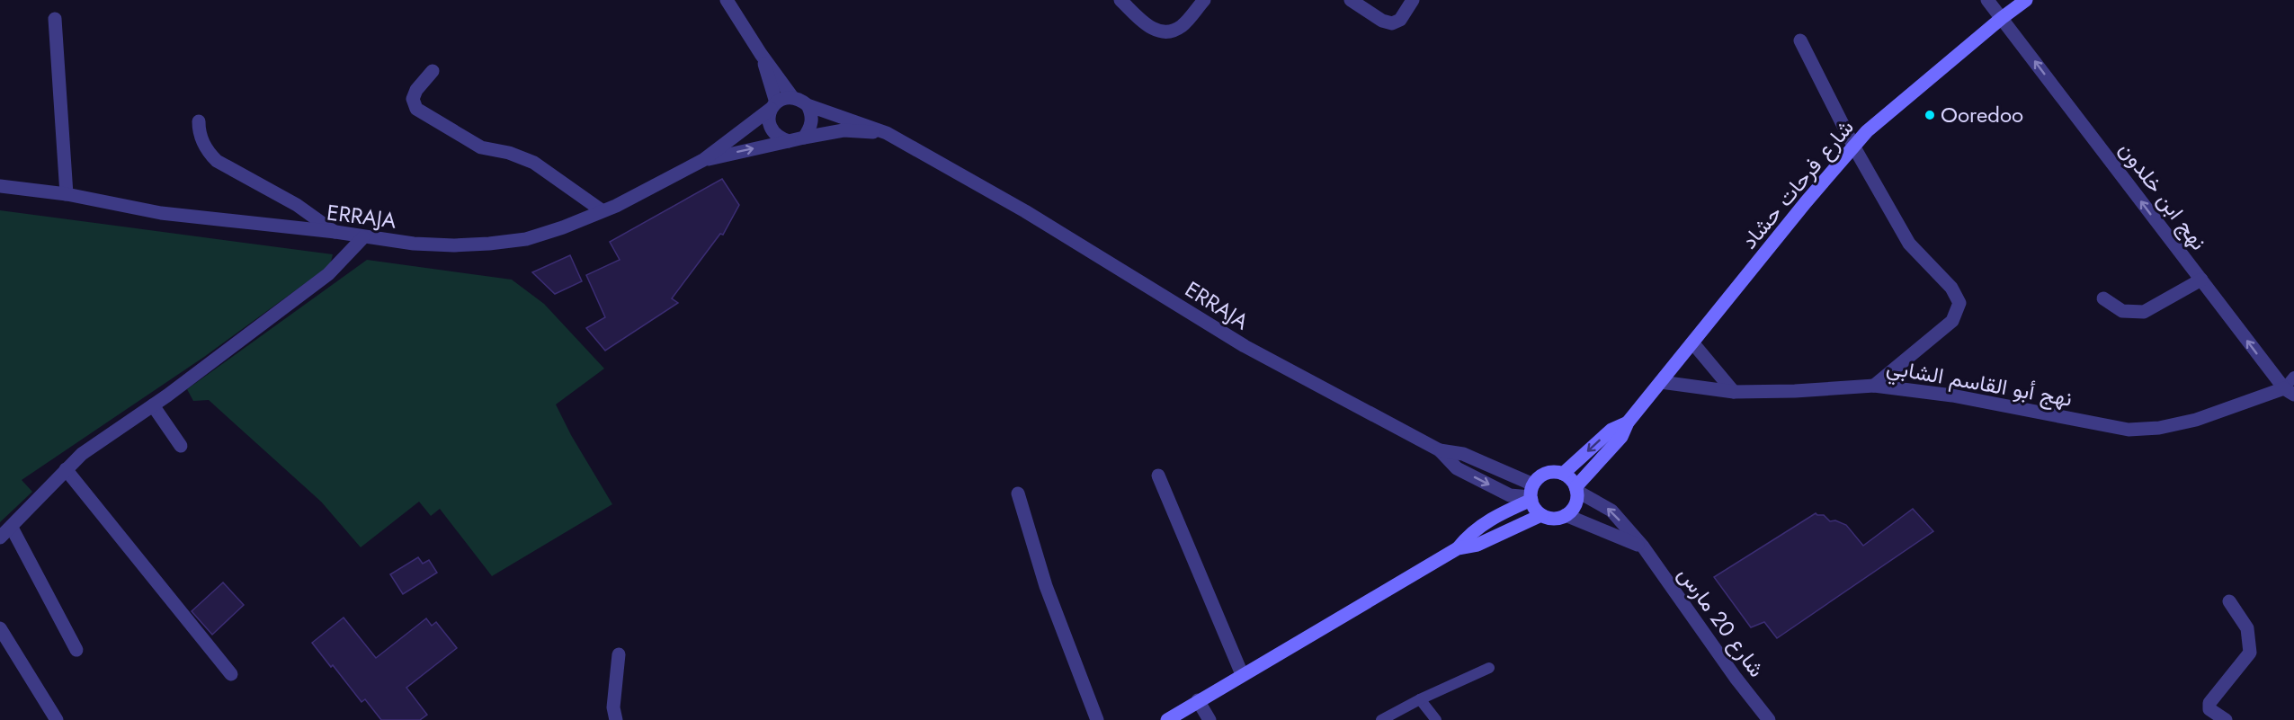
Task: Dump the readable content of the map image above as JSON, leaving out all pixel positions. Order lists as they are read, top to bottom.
{
  "streets": {
    "main road": ["شارع فرحات حشاد"],
    "street": [
      "نهج ابن خلدون",
      "ERRAJA",
      "نهج أبو القاسم الشابي",
      "شارع 20 مارس"
    ]
  },
  "crossings": [
    ["شارع فرحات حشاد", "نهج ابن خلدون"],
    ["شارع فرحات حشاد", "ERRAJA"],
    ["شارع فرحات حشاد", "نهج أبو القاسم الشابي"],
    ["شارع فرحات حشاد", "شارع 20 مارس"],
    ["نهج ابن خلدون", "نهج أبو القاسم الشابي"],
    ["ERRAJA", "شارع 20 مارس"]
  ],
  "one_way": ["نهج ابن خلدون"],
  "places": ["Ooredoo"]
}
